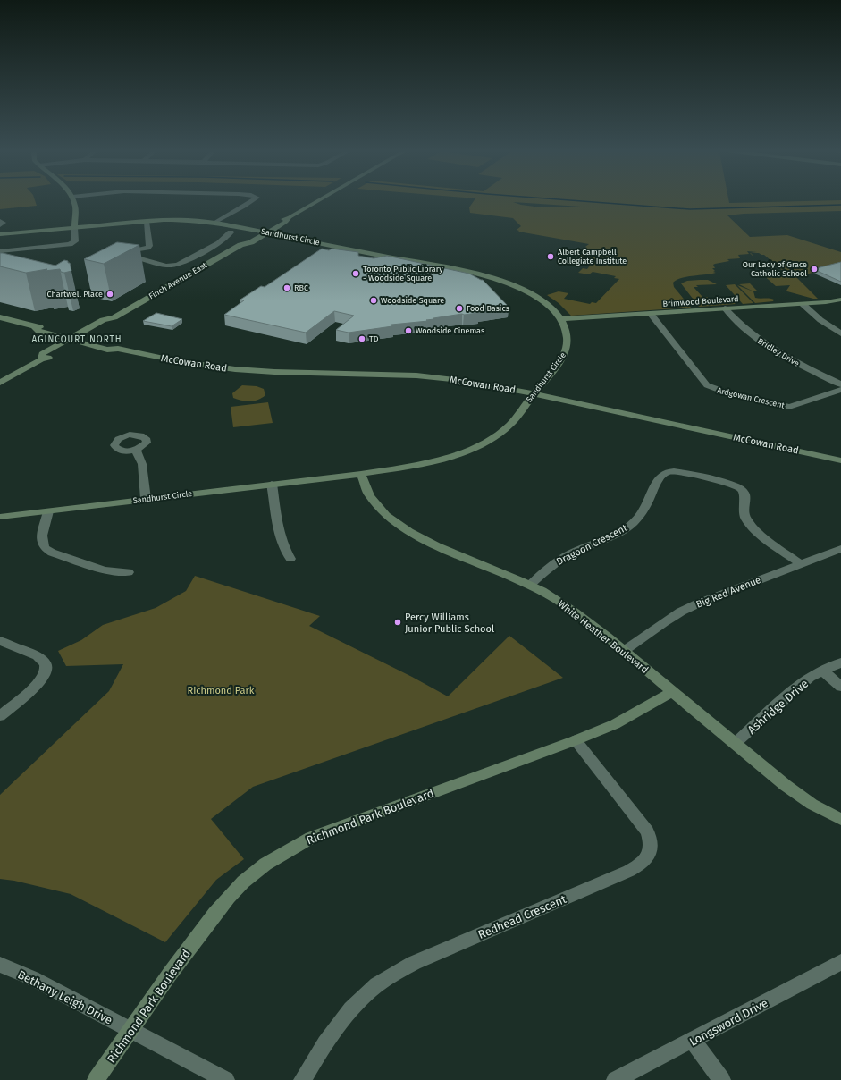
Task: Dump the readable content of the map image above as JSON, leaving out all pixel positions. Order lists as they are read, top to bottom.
{
  "streets": {
    "street": [
      "Sandhurst Circle",
      "Finch Avenue East",
      "Brimwood Boulevard",
      "Bridley Drive",
      "McCowan Road",
      "Ardgowan Crescent",
      "Dragoon Crescent",
      "Big Red Avenue",
      "White Heather Boulevard",
      "Ashridge Drive",
      "Richmond Park Boulevard",
      "Redhead Crescent",
      "Bethany Leigh Drive",
      "Longsword Drive"
    ]
  },
  "crossings": [
    ["Sandhurst Circle", "Finch Avenue East"],
    ["Sandhurst Circle", "Brimwood Boulevard"],
    ["Sandhurst Circle", "McCowan Road"],
    ["Sandhurst Circle", "White Heather Boulevard"],
    ["Finch Avenue East", "McCowan Road"],
    ["Brimwood Boulevard", "Bridley Drive"],
    ["Brimwood Boulevard", "Ardgowan Crescent"],
    ["Dragoon Crescent", "Big Red Avenue"],
    ["Dragoon Crescent", "White Heather Boulevard"],
    ["Big Red Avenue", "White Heather Boulevard"],
    ["White Heather Boulevard", "Ashridge Drive"],
    ["White Heather Boulevard", "Richmond Park Boulevard"],
    ["Richmond Park Boulevard", "Redhead Crescent"],
    ["Richmond Park Boulevard", "Bethany Leigh Drive"]
  ],
  "districts": ["AGINCOURT NORTH"],
  "parks": ["Richmond Park"],
  "places": [
    "Albert Campbell Collegiate Institute",
    "Our Lady of Grace Catholic School",
    "Toronto Public Library - Woodside Square",
    "RBC",
    "Chartwell Place",
    "Woodside Square",
    "Food Basics",
    "Woodside Cinemas",
    "TD",
    "Percy Williams Junior Public School"
  ]
}
